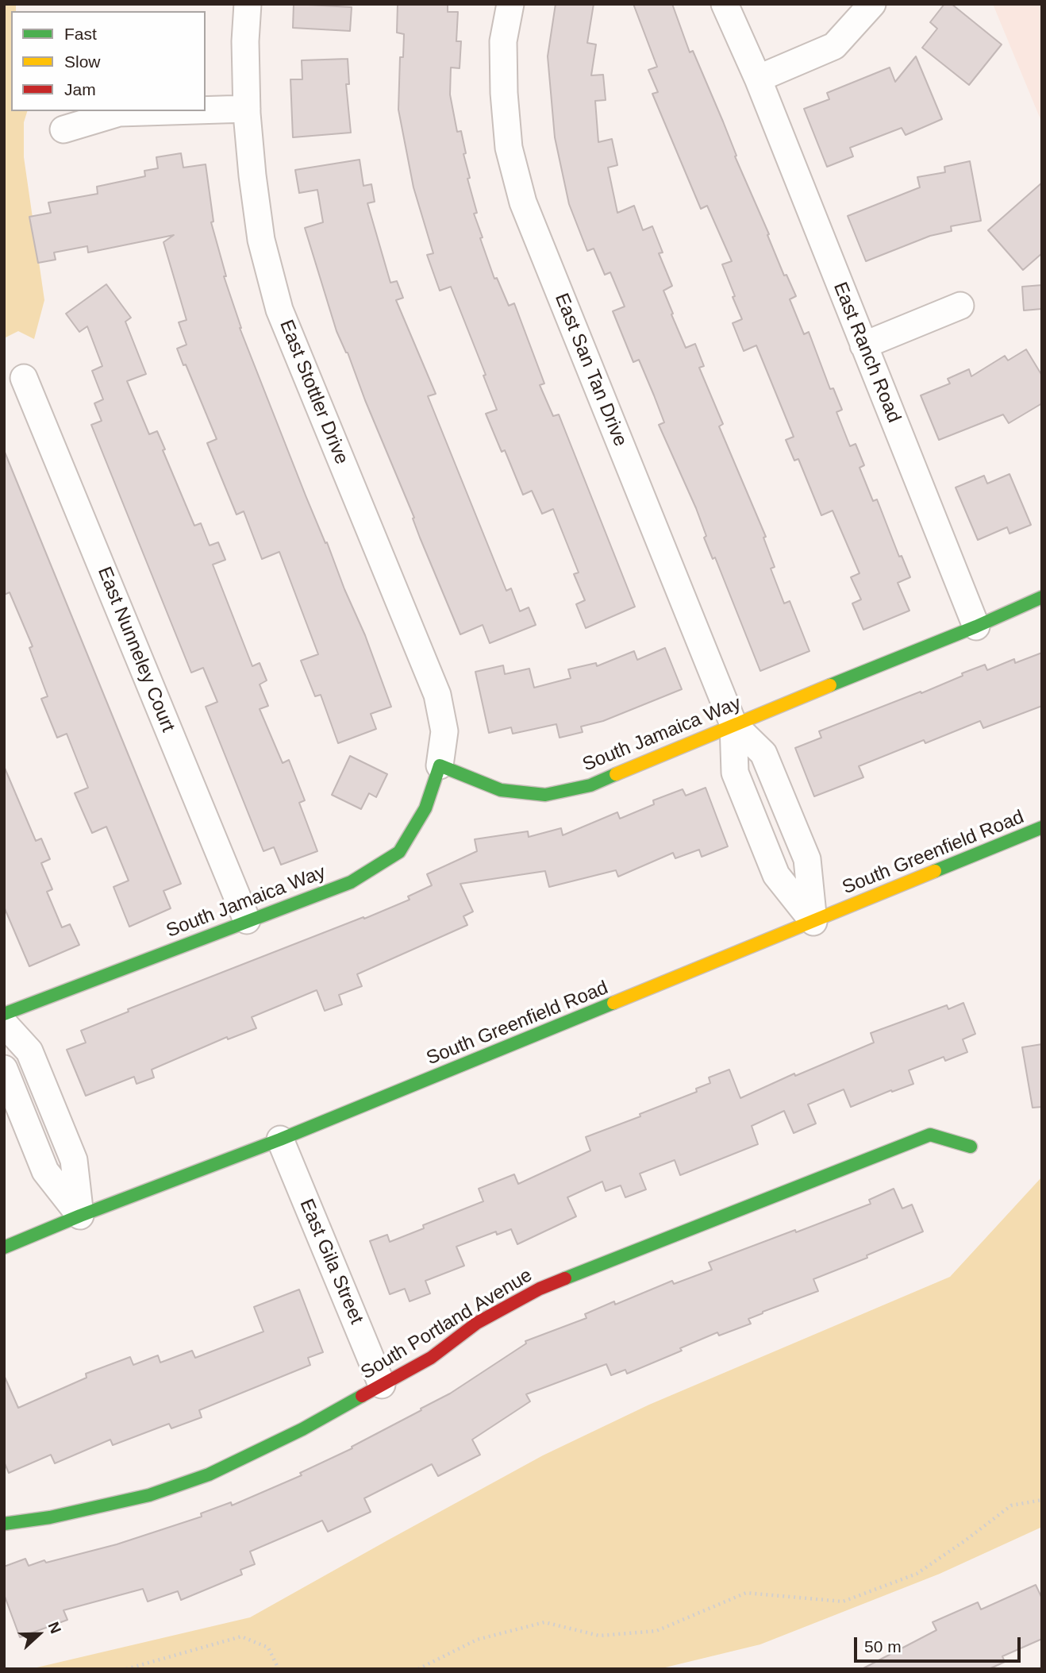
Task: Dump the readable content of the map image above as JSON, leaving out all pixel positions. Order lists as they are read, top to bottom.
{
  "streets": {
    "street": [
      "East Ranch Road",
      "East San Tan Drive",
      "East Stottler Drive",
      "East Nunneley Court",
      "South Jamaica Way",
      "South Greenfield Road",
      "East Gila Street",
      "South Portland Avenue"
    ]
  },
  "crossings": [
    ["East Ranch Road", "South Jamaica Way"],
    ["East San Tan Drive", "South Jamaica Way"],
    ["East San Tan Drive", "South Greenfield Road"],
    ["East Stottler Drive", "South Jamaica Way"],
    ["East Nunneley Court", "South Jamaica Way"],
    ["South Greenfield Road", "East Gila Street"],
    ["East Gila Street", "South Portland Avenue"]
  ],
  "legend": ["Fast", "Slow", "Jam"],
  "scale_bar": "50 m",
  "north": "right"
}
